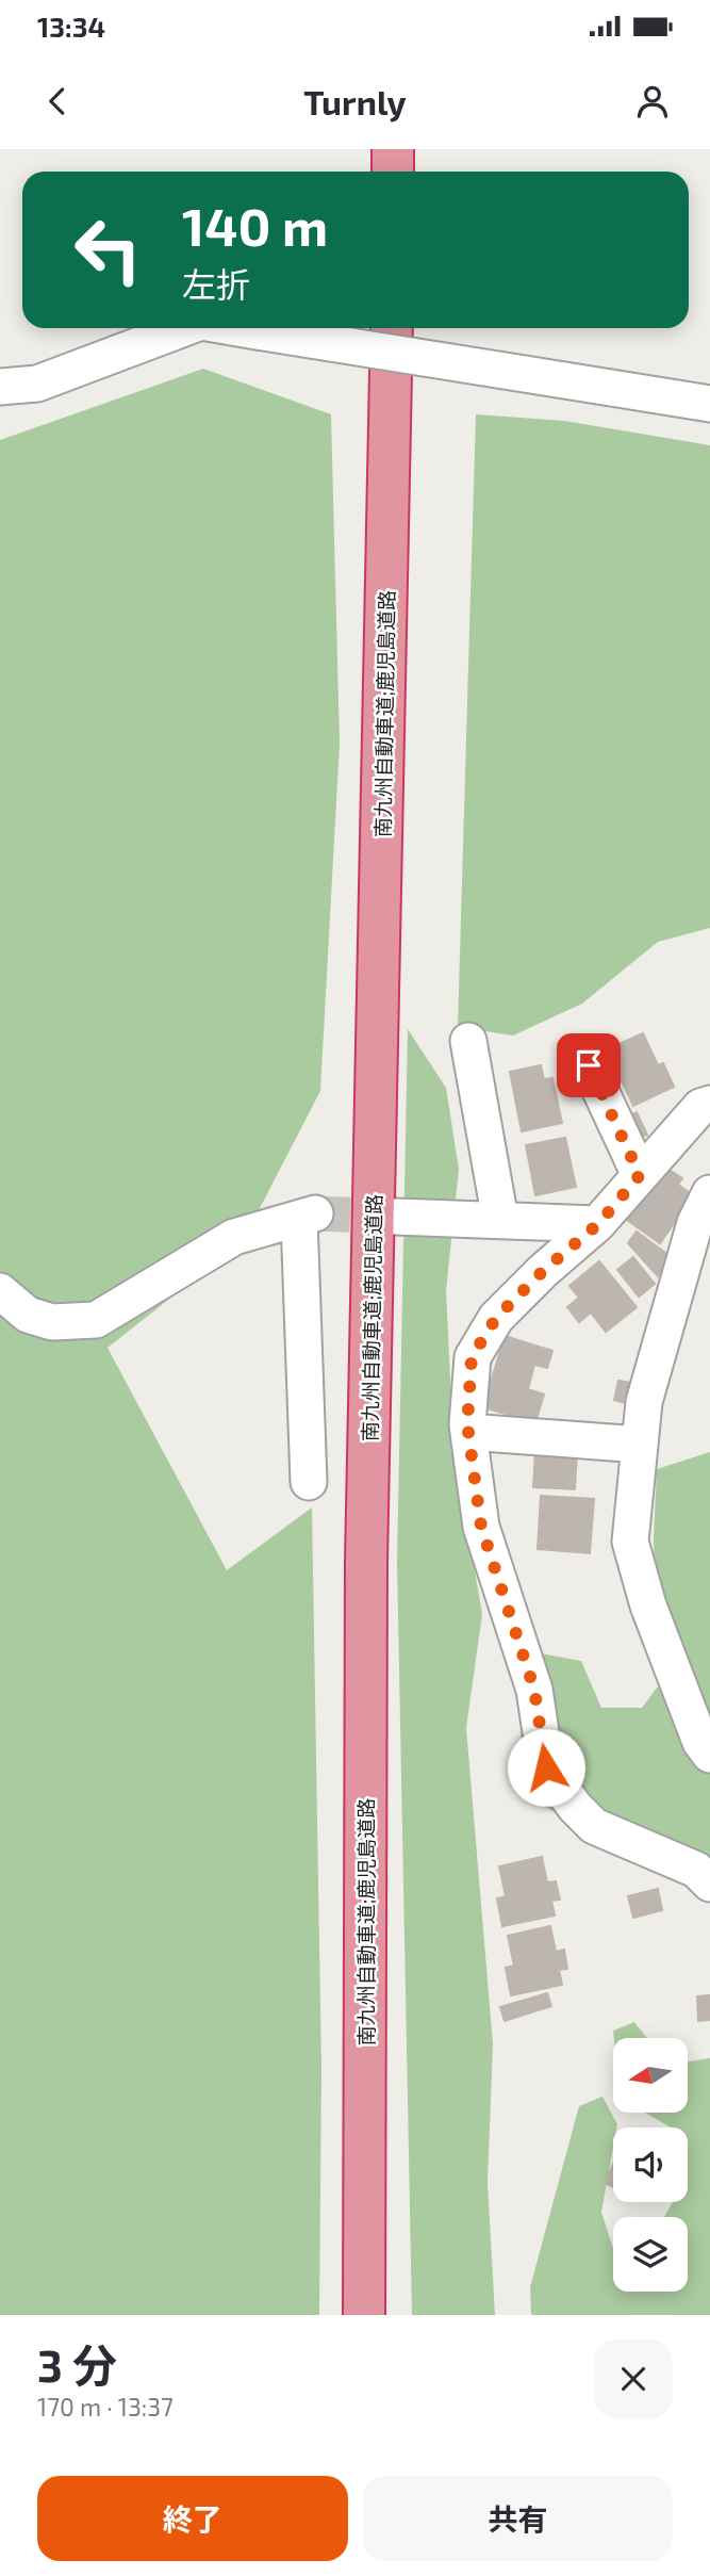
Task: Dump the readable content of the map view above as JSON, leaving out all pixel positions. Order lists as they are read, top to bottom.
{
  "streets": {
    "highway": ["南九州自動車道;鹿児島道路"]
  },
  "north": "left",
  "page": {
    "status": "13:34",
    "header": "Turnly",
    "turn": ["140 m", "左折"],
    "heading": ["3 分", "170 m · 13:37"],
    "buttons": ["終了", "共有"]
  }
}
